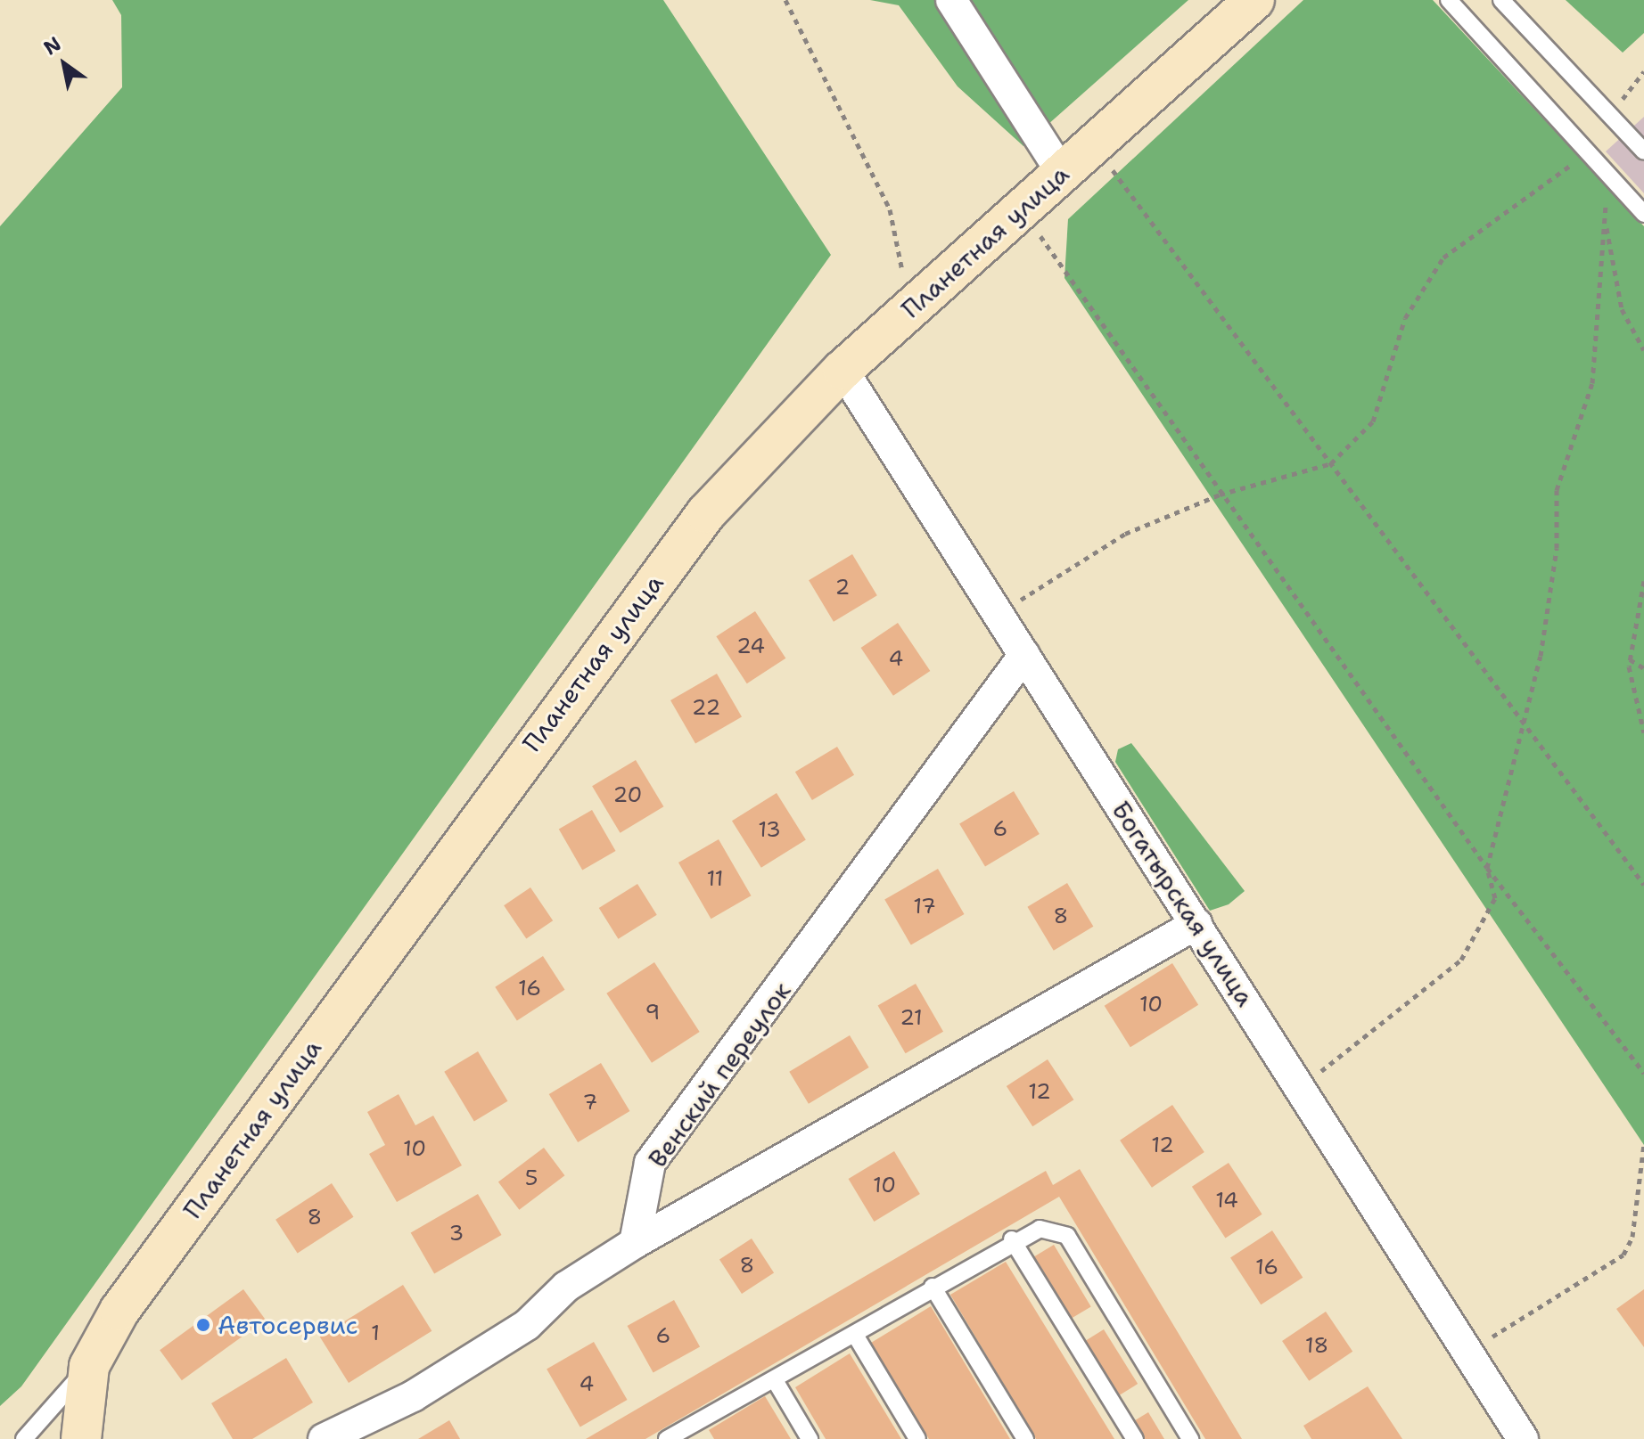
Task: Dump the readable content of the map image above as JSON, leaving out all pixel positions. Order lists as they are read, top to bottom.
{
  "streets": {
    "main road": ["Планетная улица"],
    "street": ["Богатырская улица", "Венский переулок"]
  },
  "crossings": [
    ["Планетная улица", "Богатырская улица"],
    ["Богатырская улица", "Венский переулок"]
  ],
  "places": ["Автосервис"],
  "house_numbers": [
    "2",
    "24",
    "4",
    "22",
    "20",
    "6",
    "13",
    "11",
    "17",
    "8",
    "16",
    "10",
    "9",
    "21",
    "12",
    "7",
    "12",
    "10",
    "5",
    "10",
    "14",
    "8",
    "3",
    "8",
    "16",
    "1",
    "6",
    "18",
    "4"
  ],
  "north": "top left"
}
